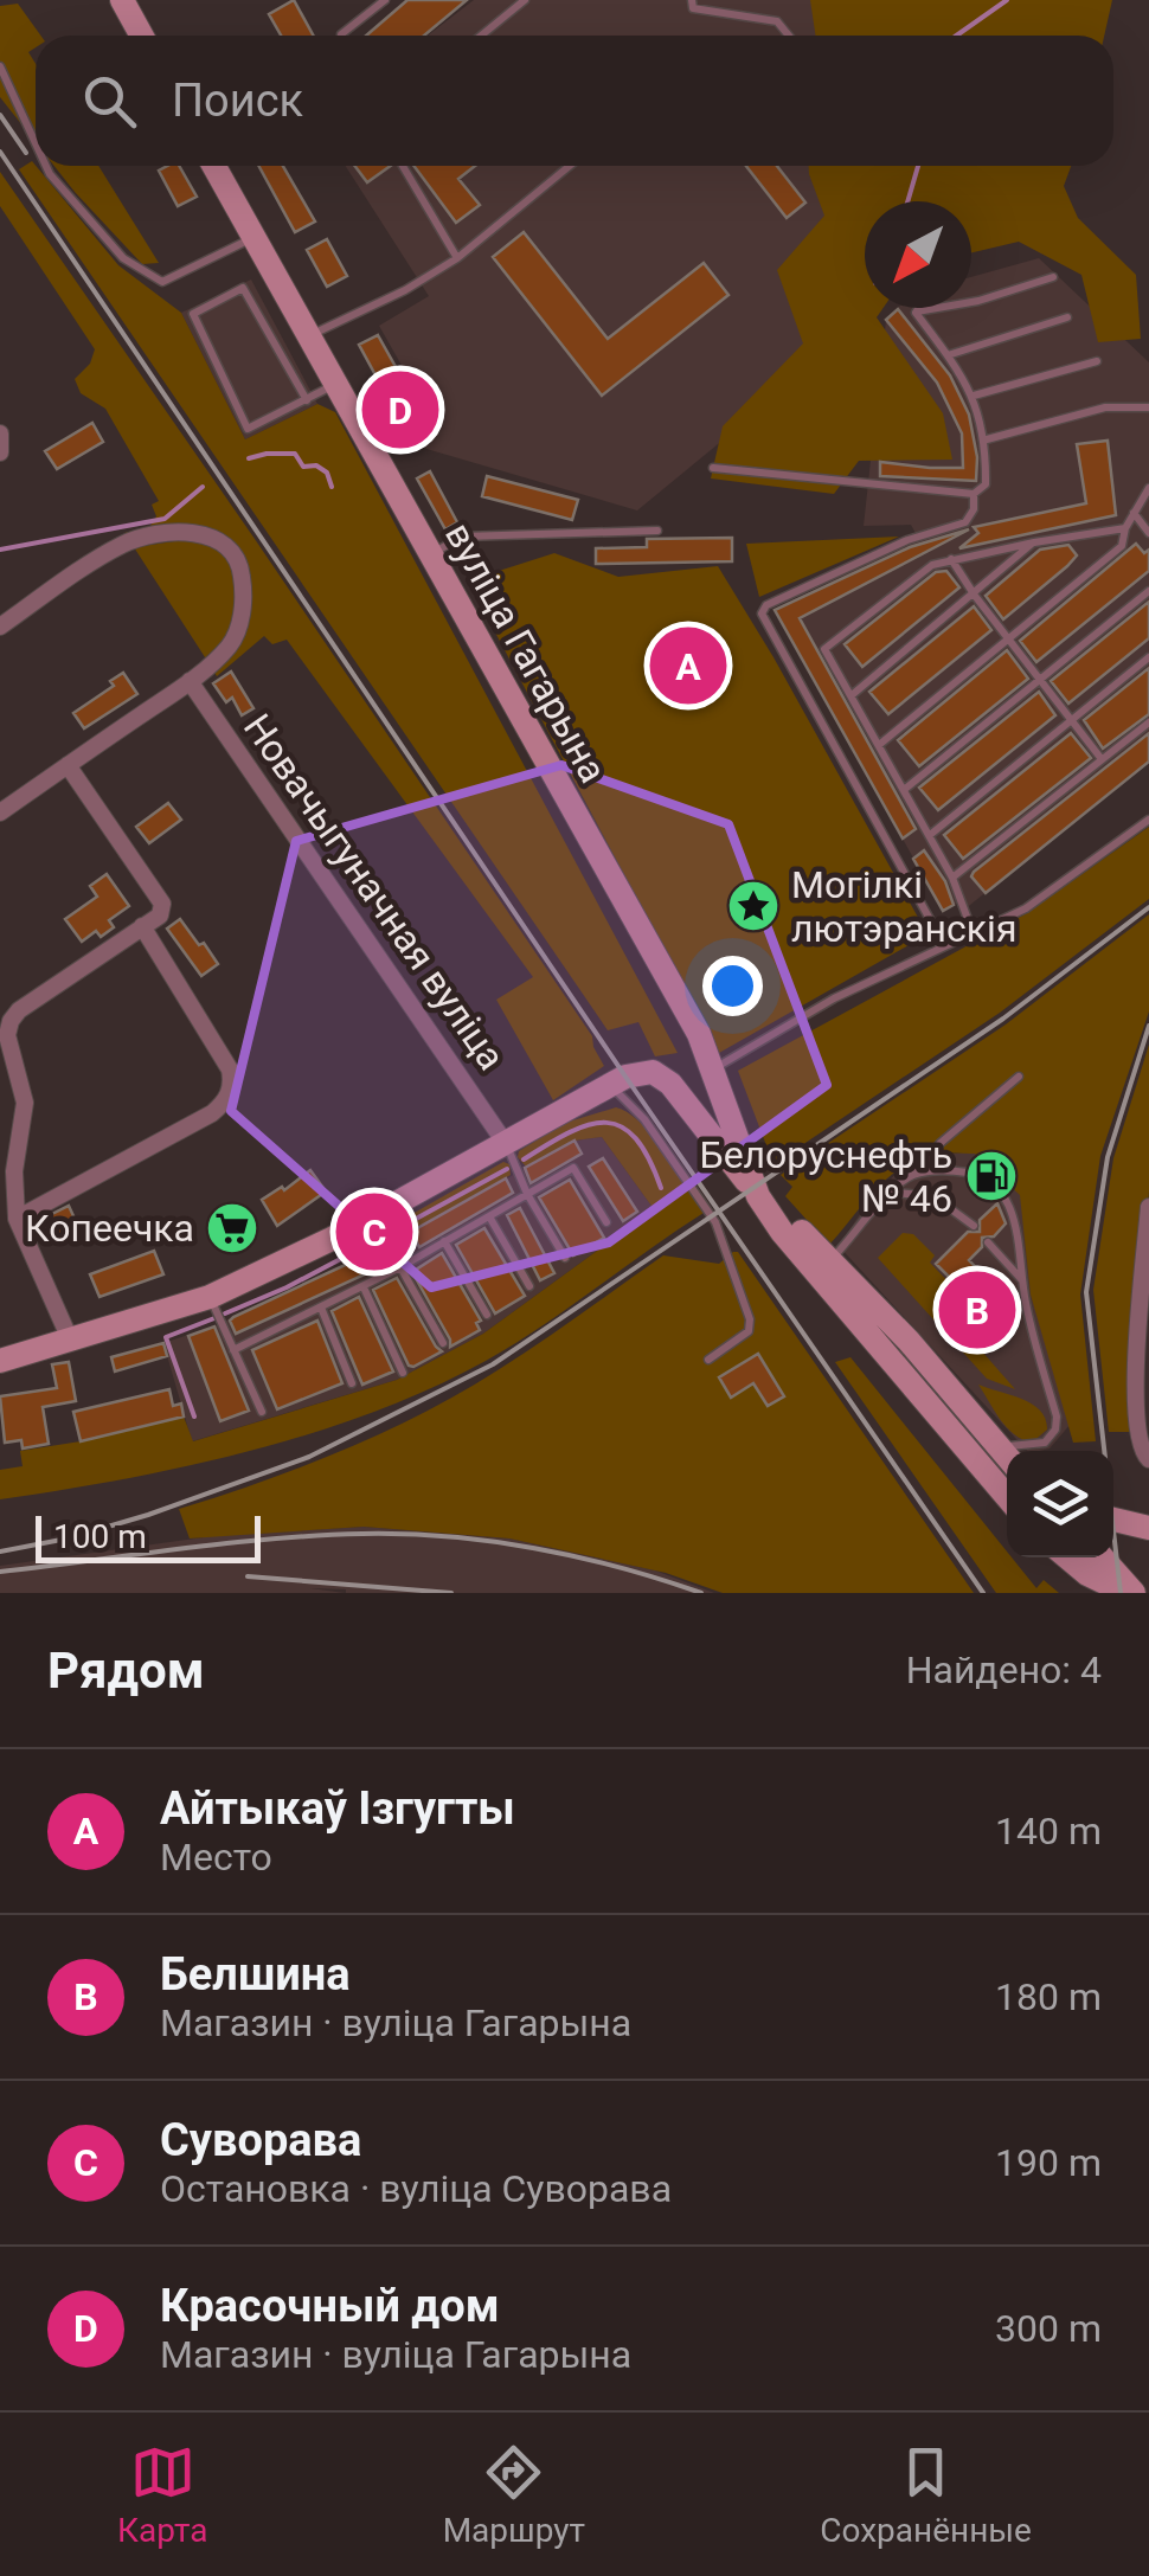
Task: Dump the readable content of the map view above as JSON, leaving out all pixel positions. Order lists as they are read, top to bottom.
{
  "streets": {
    "main road": ["вуліца Гагарына"],
    "street": ["Новачыгуначная вуліца"]
  },
  "places": {
    "place": ["Могілкі лютэранскія"],
    "fuel station": ["Белоруснефть № 46"],
    "supermarket": ["Копеечка"]
  },
  "scale_bar": "100 m",
  "north": "bottom left",
  "page": {
    "search": "Поиск",
    "pins": [
      "D",
      "A",
      "C",
      "B"
    ],
    "scale": "100 m",
    "heading": ["Рядом", "Найдено: 4"],
    "list": [
      {
        "mark": "A",
        "name": "Айтыкаў Ізгугты",
        "note": "Место",
        "value": "140 m"
      },
      {
        "mark": "B",
        "name": "Белшина",
        "note": "Магазин · вуліца Гагарына",
        "value": "180 m"
      },
      {
        "mark": "C",
        "name": "Суворава",
        "note": "Остановка · вуліца Суворава",
        "value": "190 m"
      },
      {
        "mark": "D",
        "name": "Красочный дом",
        "note": "Магазин · вуліца Гагарына",
        "value": "300 m"
      }
    ],
    "nav": ["Карта", "Маршрут", "Сохранённые"]
  }
}
